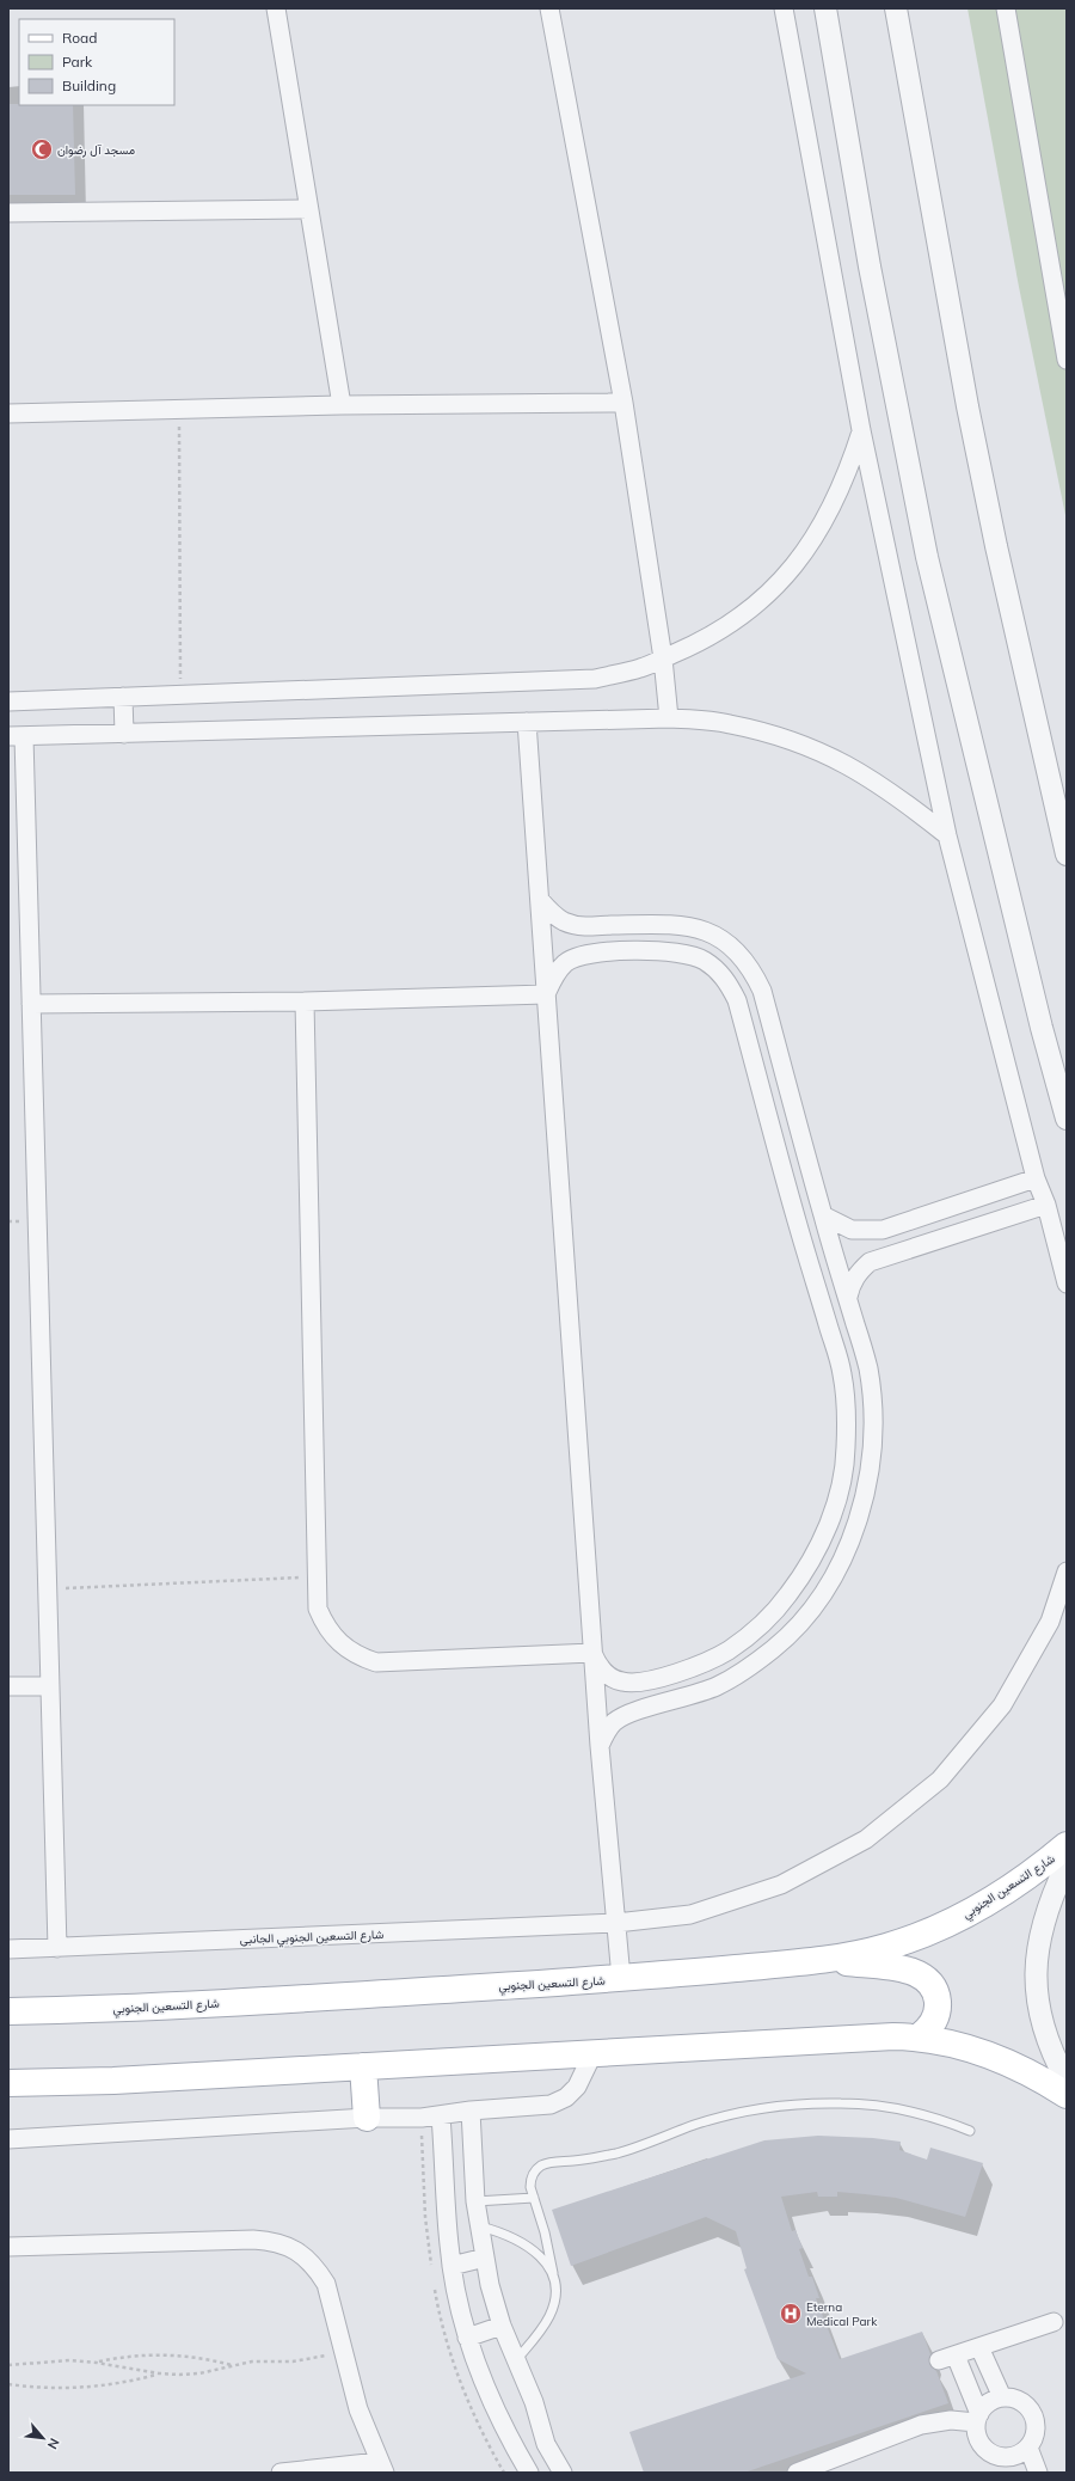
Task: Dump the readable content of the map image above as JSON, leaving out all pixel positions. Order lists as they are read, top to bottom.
{
  "streets": {
    "main road": ["شارع التسعين الجنوبي"],
    "street": ["شارع التسعين الجنوبي الجانبى"]
  },
  "places": {
    "mosque": ["مسجد آل رضوان"],
    "hospital": ["Eterna Medical Park"]
  },
  "legend": ["Road", "Park", "Building"],
  "north": "bottom right"
}
